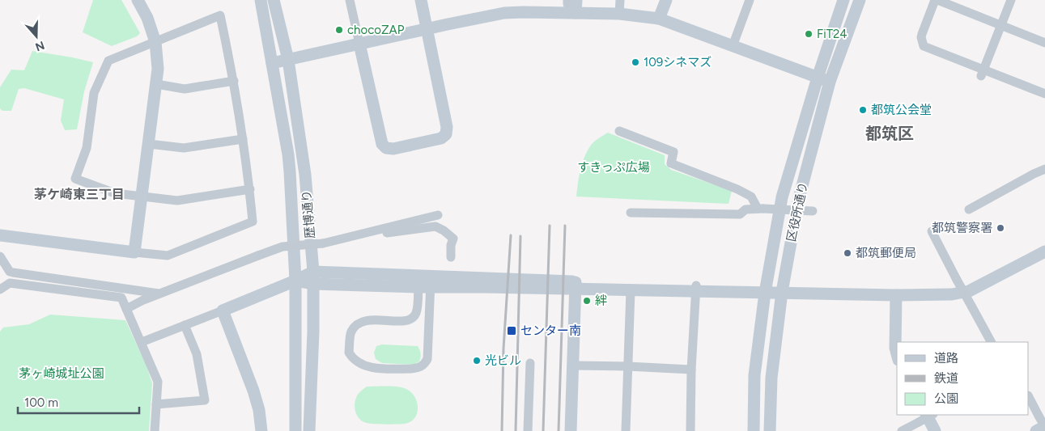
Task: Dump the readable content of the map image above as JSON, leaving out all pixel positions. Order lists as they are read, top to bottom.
{
  "streets": {
    "street": ["区役所通り", "歴博通り"]
  },
  "districts": ["都筑区", "茅ケ崎東三丁目"],
  "parks": ["すきっぷ広場", "茅ヶ崎城址公園"],
  "places": {
    "other": [
      "chocoZAP",
      "FiT24",
      "109シネマズ",
      "都筑公会堂",
      "都筑警察署",
      "都筑郵便局",
      "絆",
      "光ビル"
    ],
    "transit": ["センター南"]
  },
  "legend": ["道路", "鉄道", "公園"],
  "scale_bar": "100 m",
  "north": "bottom"
}
